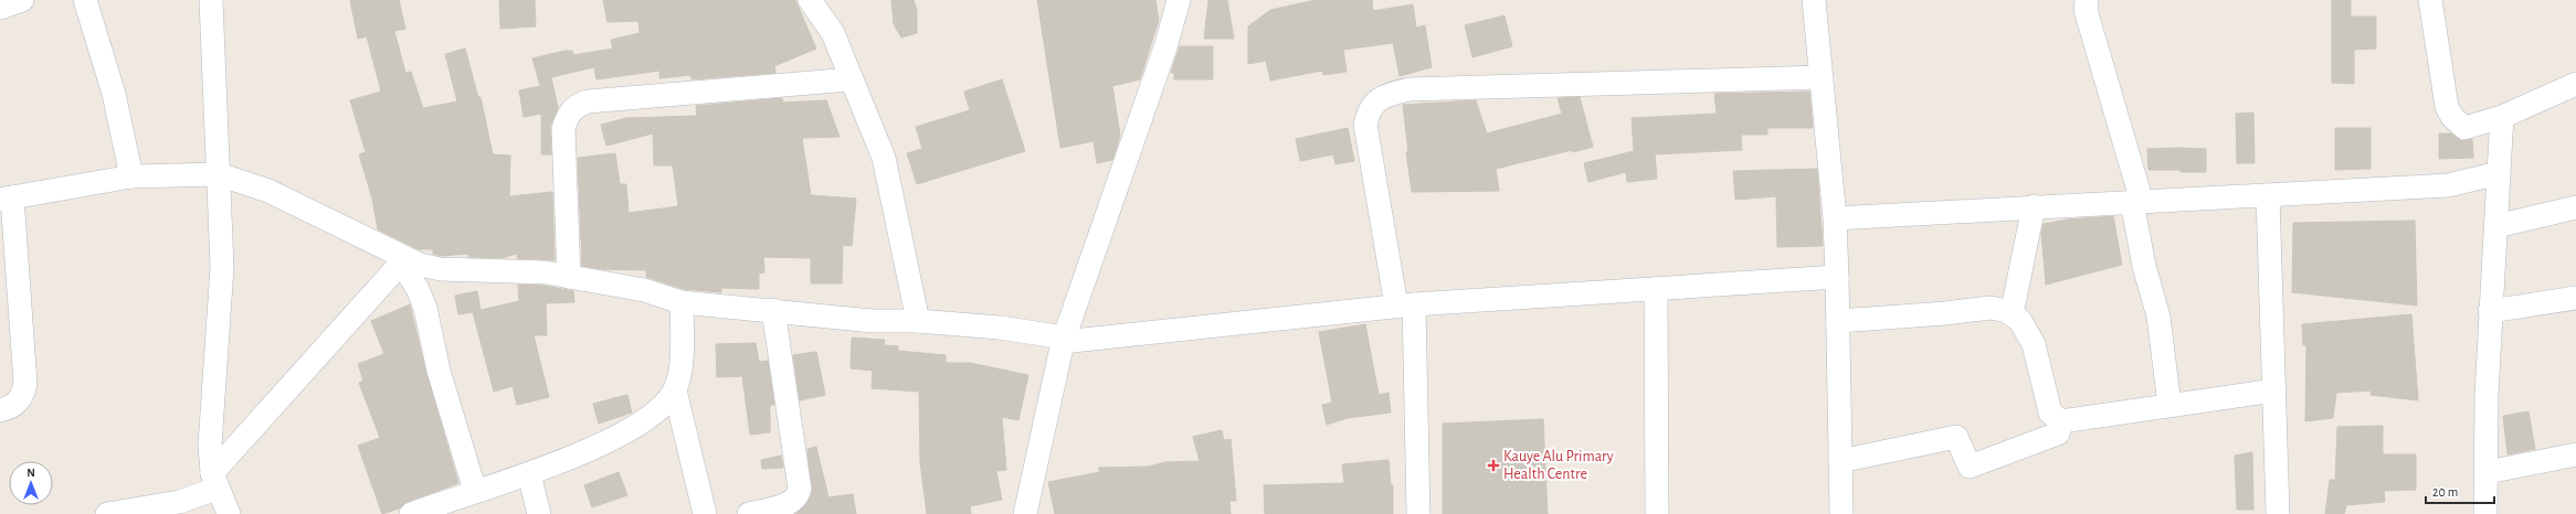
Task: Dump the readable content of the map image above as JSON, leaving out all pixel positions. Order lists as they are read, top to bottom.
{
  "places": {
    "health": ["Kauye Alu Primary Health Centre"]
  },
  "scale_bar": "20 m",
  "north": "top"
}
